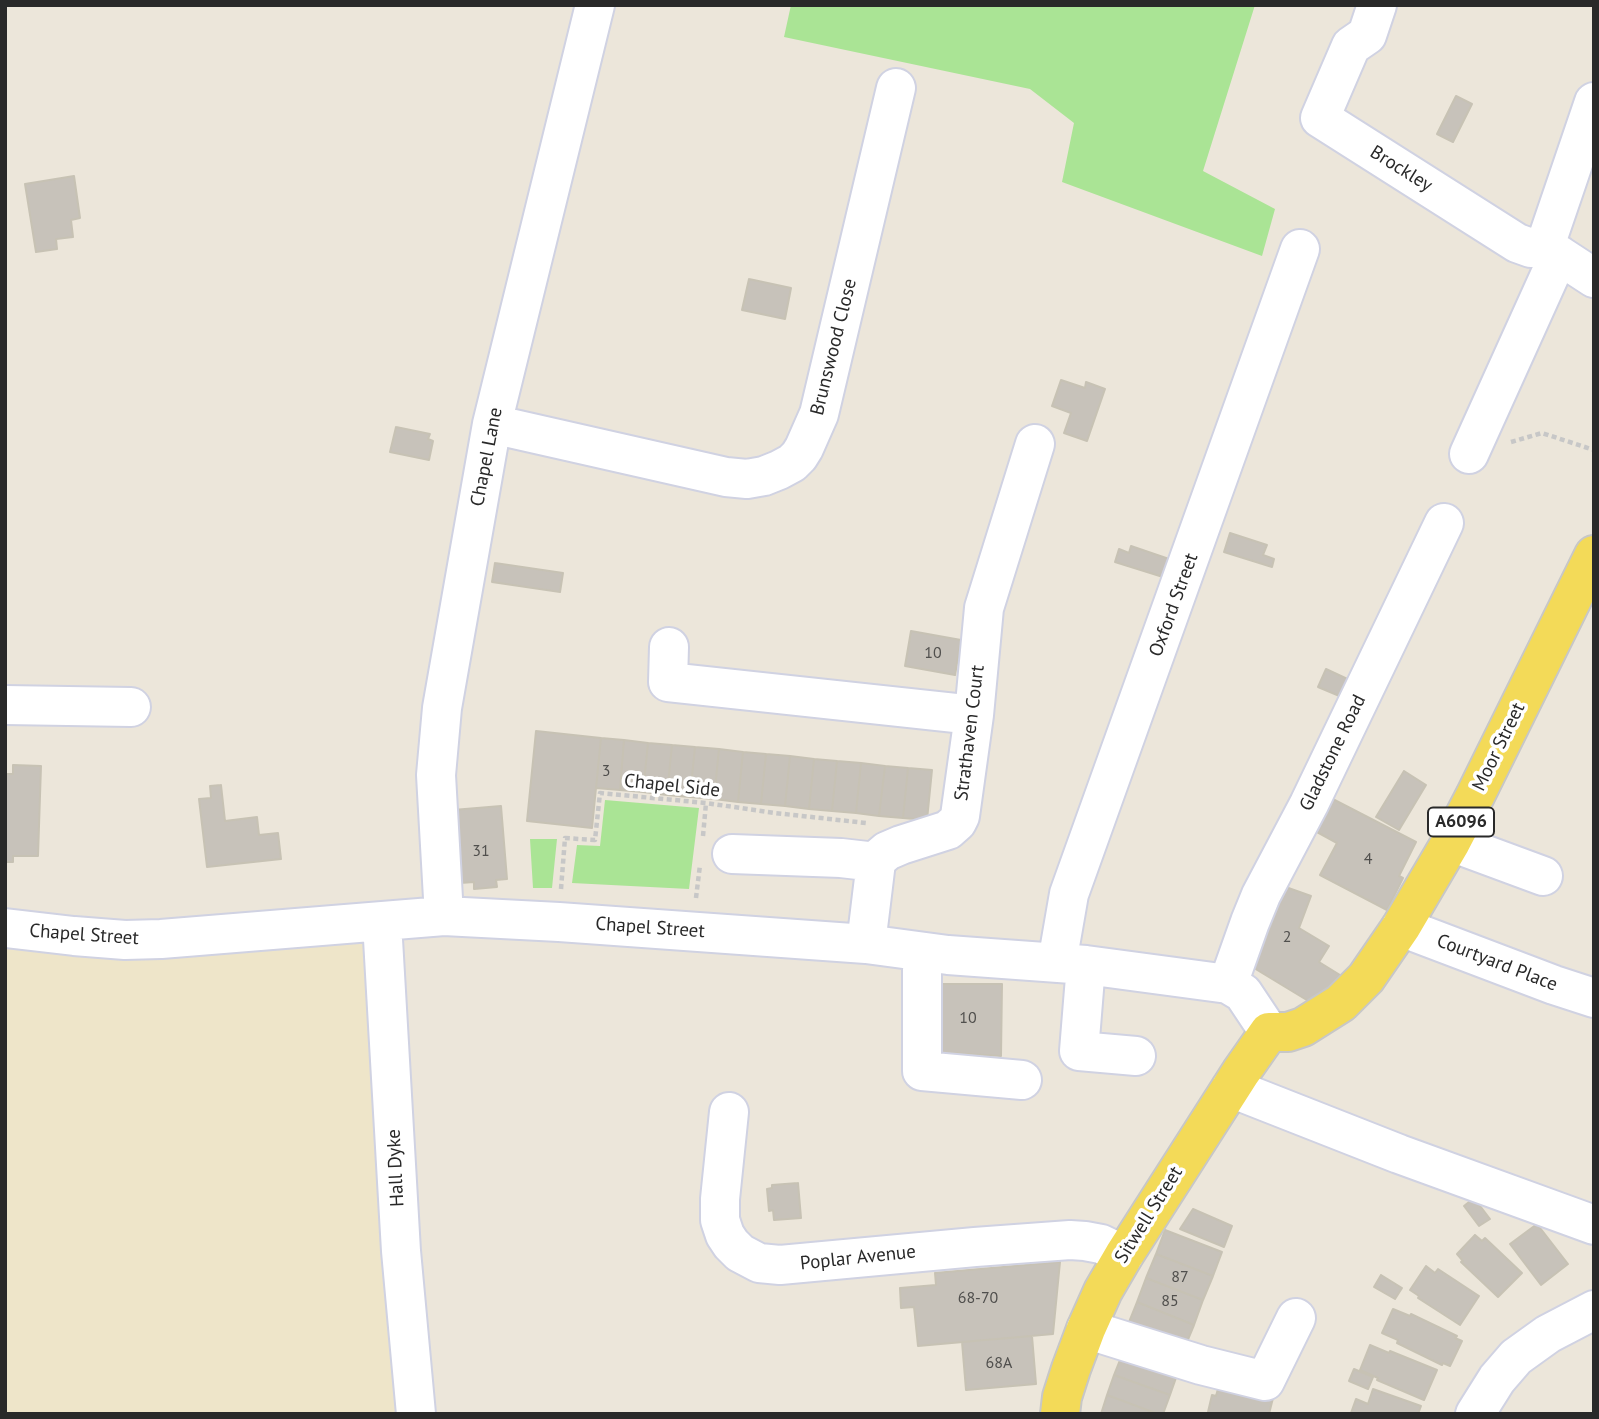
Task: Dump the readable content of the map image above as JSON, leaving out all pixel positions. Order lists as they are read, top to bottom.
{
  "streets": {
    "main road": ["Moor Street", "A6096", "Sitwell Street"],
    "street": [
      "Brockley",
      "Brunswood Close",
      "Chapel Lane",
      "Oxford Street",
      "Strathaven Court",
      "Gladstone Road",
      "Chapel Street",
      "Courtyard Place",
      "Hall Dyke",
      "Poplar Avenue"
    ],
    "path": ["Chapel Side"]
  },
  "crossings": [
    ["Brunswood Close", "Chapel Lane"],
    ["Chapel Lane", "Chapel Street"],
    ["Oxford Street", "Chapel Street"],
    ["Strathaven Court", "Chapel Side"],
    ["Moor Street", "Courtyard Place"],
    ["Moor Street", "Sitwell Street"],
    ["Gladstone Road", "Chapel Street"],
    ["Chapel Side", "Chapel Street"],
    ["Chapel Street", "Hall Dyke"],
    ["Sitwell Street", "Poplar Avenue"]
  ],
  "house_numbers": [
    "10",
    "3",
    "31",
    "4",
    "2",
    "10",
    "87",
    "68-70",
    "85",
    "68A"
  ]
}
